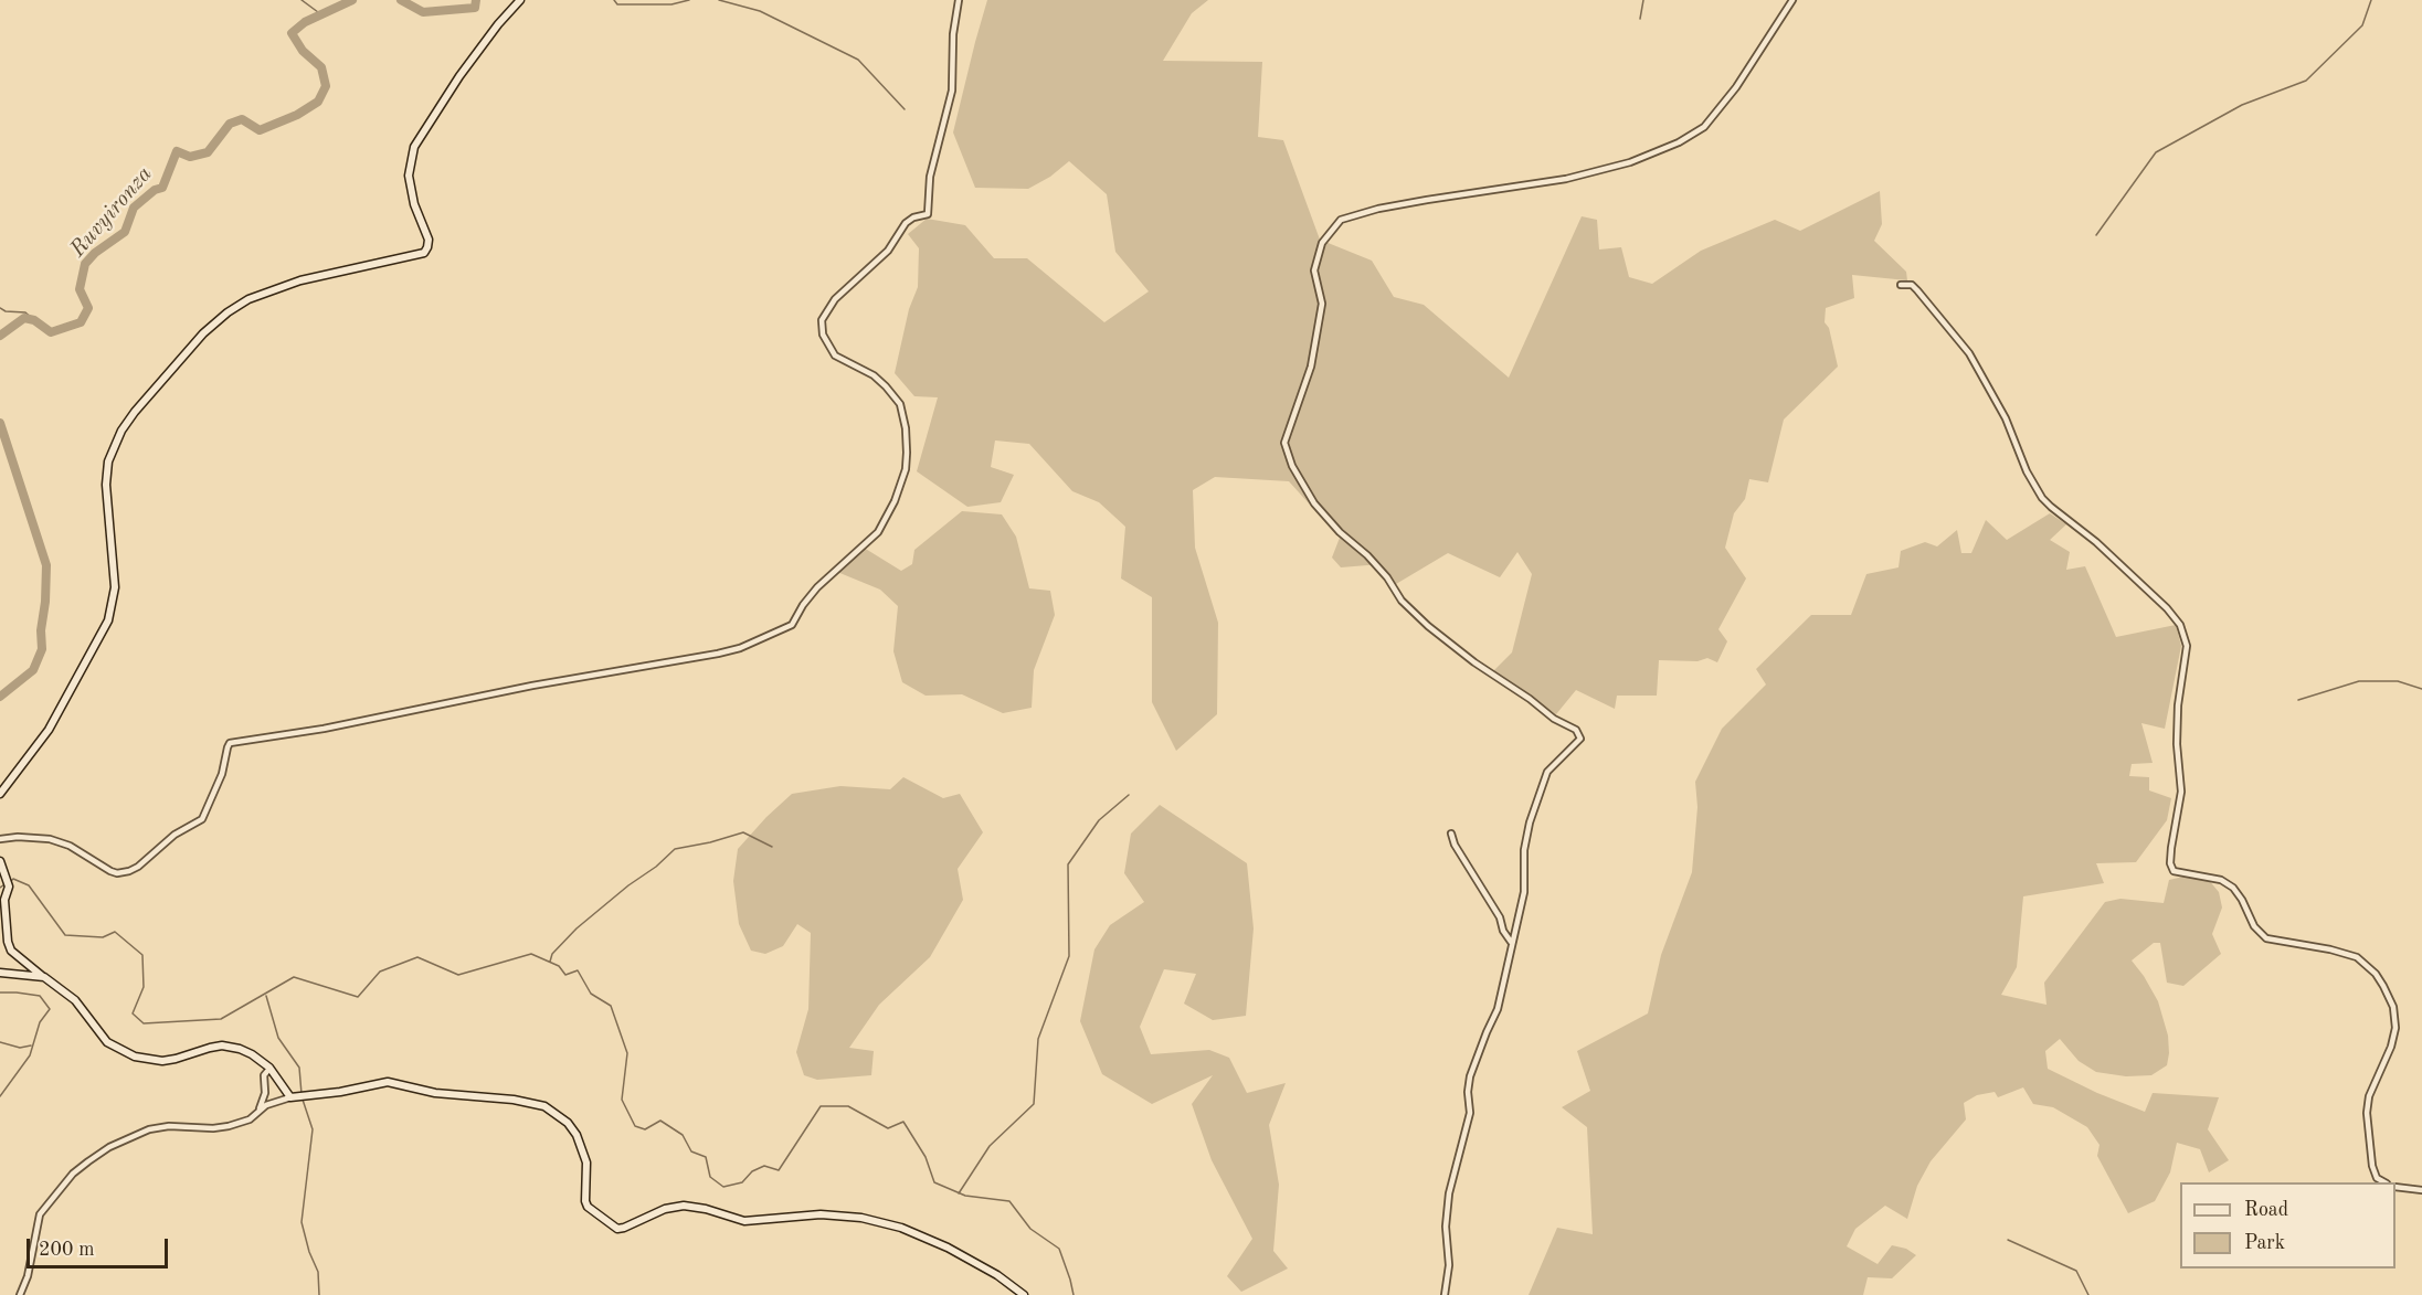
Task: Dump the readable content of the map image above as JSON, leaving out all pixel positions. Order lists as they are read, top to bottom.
{
  "water": ["Ruvyironza"],
  "legend": ["Road", "Park"],
  "scale_bar": "200 m"
}
